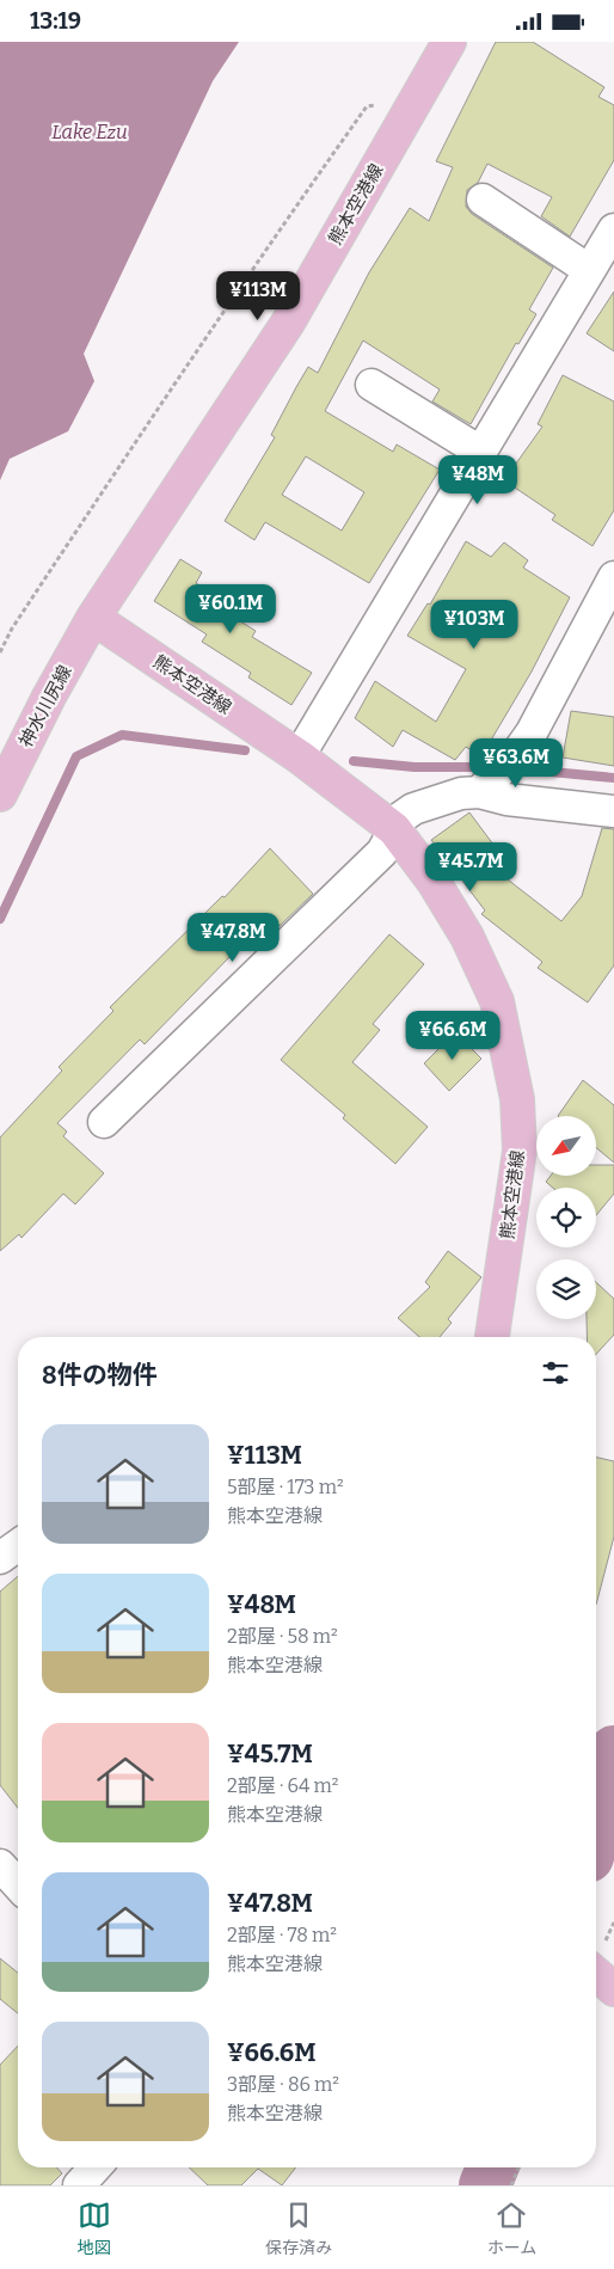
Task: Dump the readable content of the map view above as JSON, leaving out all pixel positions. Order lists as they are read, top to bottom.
{
  "streets": {
    "main road": ["熊本空港線", "神水川尻線"]
  },
  "crossings": [
    ["熊本空港線", "神水川尻線"]
  ],
  "water": ["Lake Ezu"],
  "north": "bottom left",
  "page": {
    "status": "13:19",
    "price": [
      "¥113M",
      "¥48M",
      "¥60.1M",
      "¥103M",
      "¥63.6M",
      "¥45.7M",
      "¥47.8M",
      "¥66.6M"
    ],
    "heading": "8件の物件",
    "list": [
      {
        "name": "¥113M",
        "note": "5部屋 · 173 m² · 熊本空港線"
      },
      {
        "name": "¥48M",
        "note": "2部屋 · 58 m² · 熊本空港線"
      },
      {
        "name": "¥45.7M",
        "note": "2部屋 · 64 m² · 熊本空港線"
      },
      {
        "name": "¥47.8M",
        "note": "2部屋 · 78 m² · 熊本空港線"
      },
      {
        "name": "¥66.6M",
        "note": "3部屋 · 86 m² · 熊本空港線"
      }
    ],
    "tabs": ["地図", "保存済み", "ホーム"]
  }
}
